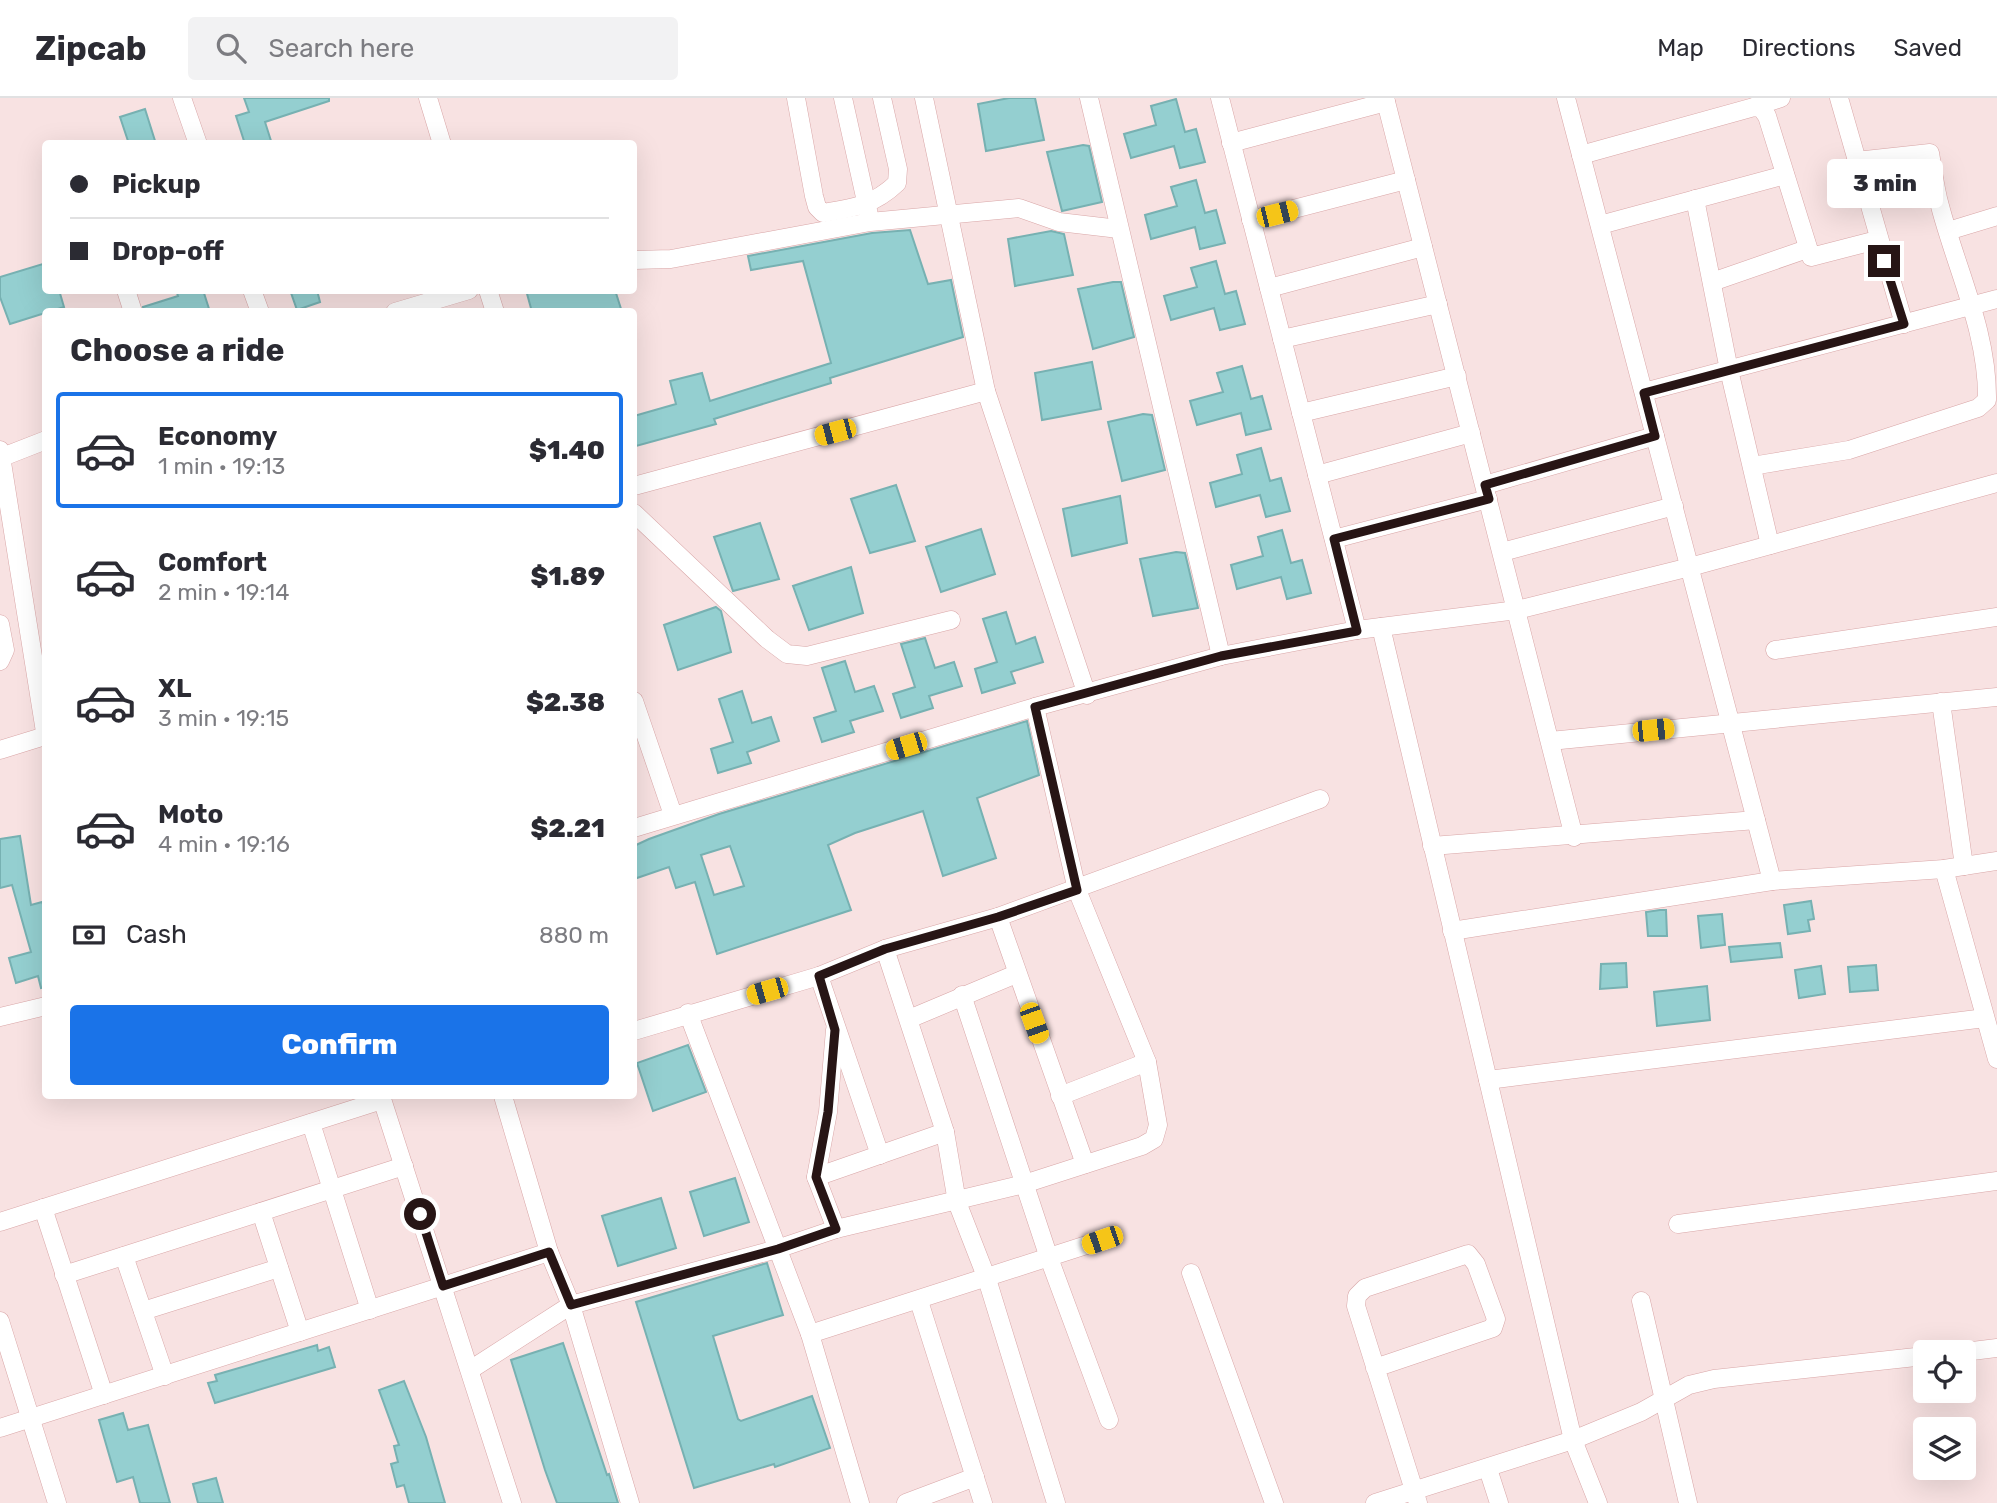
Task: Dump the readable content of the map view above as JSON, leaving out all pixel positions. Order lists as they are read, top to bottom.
{
  "page": {
    "header": "Zipcab",
    "search": "Search here",
    "nav": ["Map", "Directions", "Saved"],
    "banner": ["Pickup", "Drop-off"],
    "bubble": "3 min",
    "heading": "Choose a ride",
    "list": [
      {
        "name": "Economy",
        "note": "1 min · 19:13",
        "value": "$1.40"
      },
      {
        "name": "Comfort",
        "note": "2 min · 19:14",
        "value": "$1.89"
      },
      {
        "name": "XL",
        "note": "3 min · 19:15",
        "value": "$2.38"
      },
      {
        "name": "Moto",
        "note": "4 min · 19:16",
        "value": "$2.21"
      }
    ],
    "pay": ["Cash", "880 m"],
    "buttons": "Confirm"
  }
}
